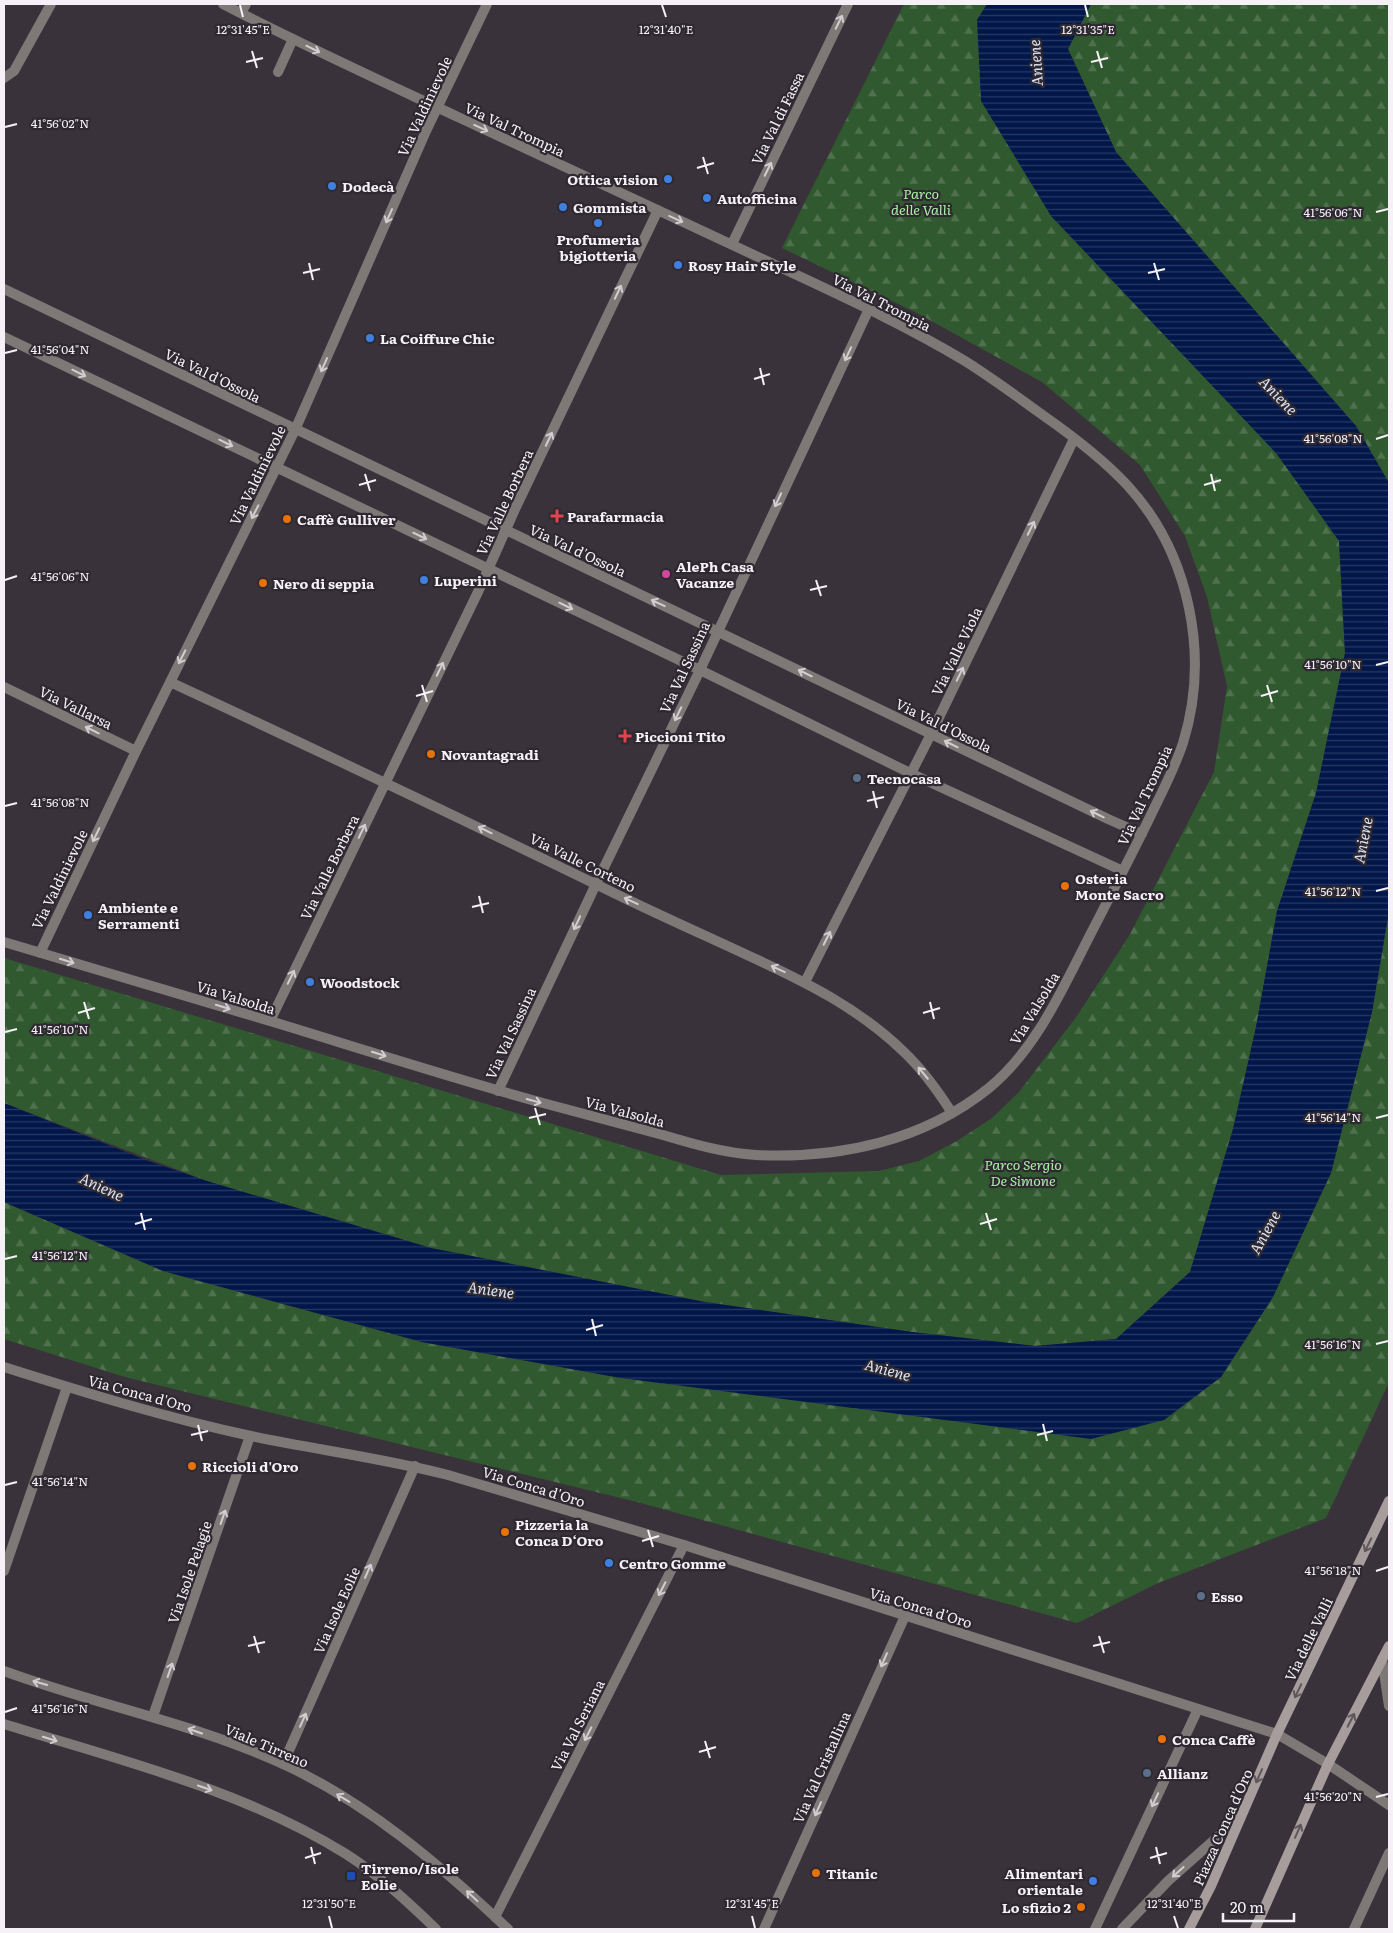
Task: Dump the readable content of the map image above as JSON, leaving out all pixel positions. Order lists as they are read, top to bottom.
{
  "streets": {
    "main road": ["Via delle Valli", "Piazza Conca d'Oro"],
    "street": [
      "Via Valdinievole",
      "Via Val di Fassa",
      "Via Val Trompia",
      "Via Val d'Ossola",
      "Via Valle Borbera",
      "Via Valle Viola",
      "Via Val Sassina",
      "Via Vallarsa",
      "Via Valle Corteno",
      "Via Valsolda",
      "Via Conca d'Oro",
      "Via Isole Pelagie",
      "Via Isole Eolie",
      "Via Val Seriana",
      "Viale Tirreno",
      "Via Val Cristallina"
    ]
  },
  "crossings": [
    ["Via Valdinievole", "Via Val Trompia"],
    ["Via Valdinievole", "Via Val d'Ossola"],
    ["Via Valdinievole", "Via Vallarsa"],
    ["Via Valdinievole", "Via Valle Corteno"],
    ["Via Valdinievole", "Via Valsolda"],
    ["Via Val di Fassa", "Via Val Trompia"],
    ["Via Val Trompia", "Via Val d'Ossola"],
    ["Via Val Trompia", "Via Valle Borbera"],
    ["Via Val Trompia", "Via Valle Viola"],
    ["Via Val Trompia", "Via Val Sassina"],
    ["Via Val Trompia", "Via Valsolda"],
    ["Via Val d'Ossola", "Via Valle Borbera"],
    ["Via Val d'Ossola", "Via Valle Viola"],
    ["Via Val d'Ossola", "Via Val Sassina"],
    ["Via Valle Borbera", "Via Valle Corteno"],
    ["Via Valle Borbera", "Via Valsolda"],
    ["Via Valle Viola", "Via Valle Corteno"],
    ["Via Val Sassina", "Via Valle Corteno"],
    ["Via Val Sassina", "Via Valsolda"],
    ["Via Valle Corteno", "Via Valsolda"],
    ["Via Conca d'Oro", "Via Isole Pelagie"],
    ["Via Conca d'Oro", "Via Isole Eolie"],
    ["Via Conca d'Oro", "Via delle Valli"],
    ["Via Conca d'Oro", "Via Val Seriana"],
    ["Via Conca d'Oro", "Via Val Cristallina"],
    ["Via Conca d'Oro", "Piazza Conca d'Oro"],
    ["Via Isole Pelagie", "Viale Tirreno"],
    ["Via Isole Eolie", "Viale Tirreno"],
    ["Via delle Valli", "Piazza Conca d'Oro"],
    ["Via Val Seriana", "Viale Tirreno"]
  ],
  "one_way": [
    "Via Valdinievole",
    "Via Val di Fassa",
    "Via Valle Borbera",
    "Via Valle Viola",
    "Via Val Sassina",
    "Via Vallarsa",
    "Via Valle Corteno",
    "Via Valsolda",
    "Via Isole Pelagie",
    "Via Isole Eolie",
    "Via Val Seriana",
    "Via Val Cristallina"
  ],
  "water": ["Aniene"],
  "parks": ["Parco delle Valli", "Parco Sergio De Simone"],
  "places": {
    "other": [
      "Ottica vision",
      "Dodecà",
      "Autofficina",
      "Gommista",
      "Profumeria bigiotteria",
      "Rosy Hair Style",
      "La Coiffure Chic",
      "Caffè Gulliver",
      "AlePh Casa Vacanze",
      "Luperini",
      "Nero di seppia",
      "Novantagradi",
      "Tecnocasa",
      "Osteria Monte Sacro",
      "Ambiente e Serramenti",
      "Woodstock",
      "Riccioli d'Oro",
      "Pizzeria la Conca D‘Oro",
      "Centro Gomme",
      "Esso",
      "Conca Caffè",
      "Allianz",
      "Titanic",
      "Alimentari orientale",
      "Lo sfizio 2"
    ],
    "health": ["Parafarmacia", "Piccioni Tito"],
    "transit": ["Tirreno/Isole Eolie"]
  },
  "scale_bar": "20 m",
  "coordinates": [
    "12°31'45\"E",
    "12°31'40\"E",
    "12°31'35\"E",
    "41°56'02\"N",
    "41°56'06\"N",
    "41°56'04\"N",
    "41°56'08\"N",
    "41°56'10\"N",
    "41°56'12\"N",
    "41°56'14\"N",
    "41°56'16\"N",
    "41°56'18\"N",
    "41°56'20\"N",
    "12°31'50\"E"
  ]
}
